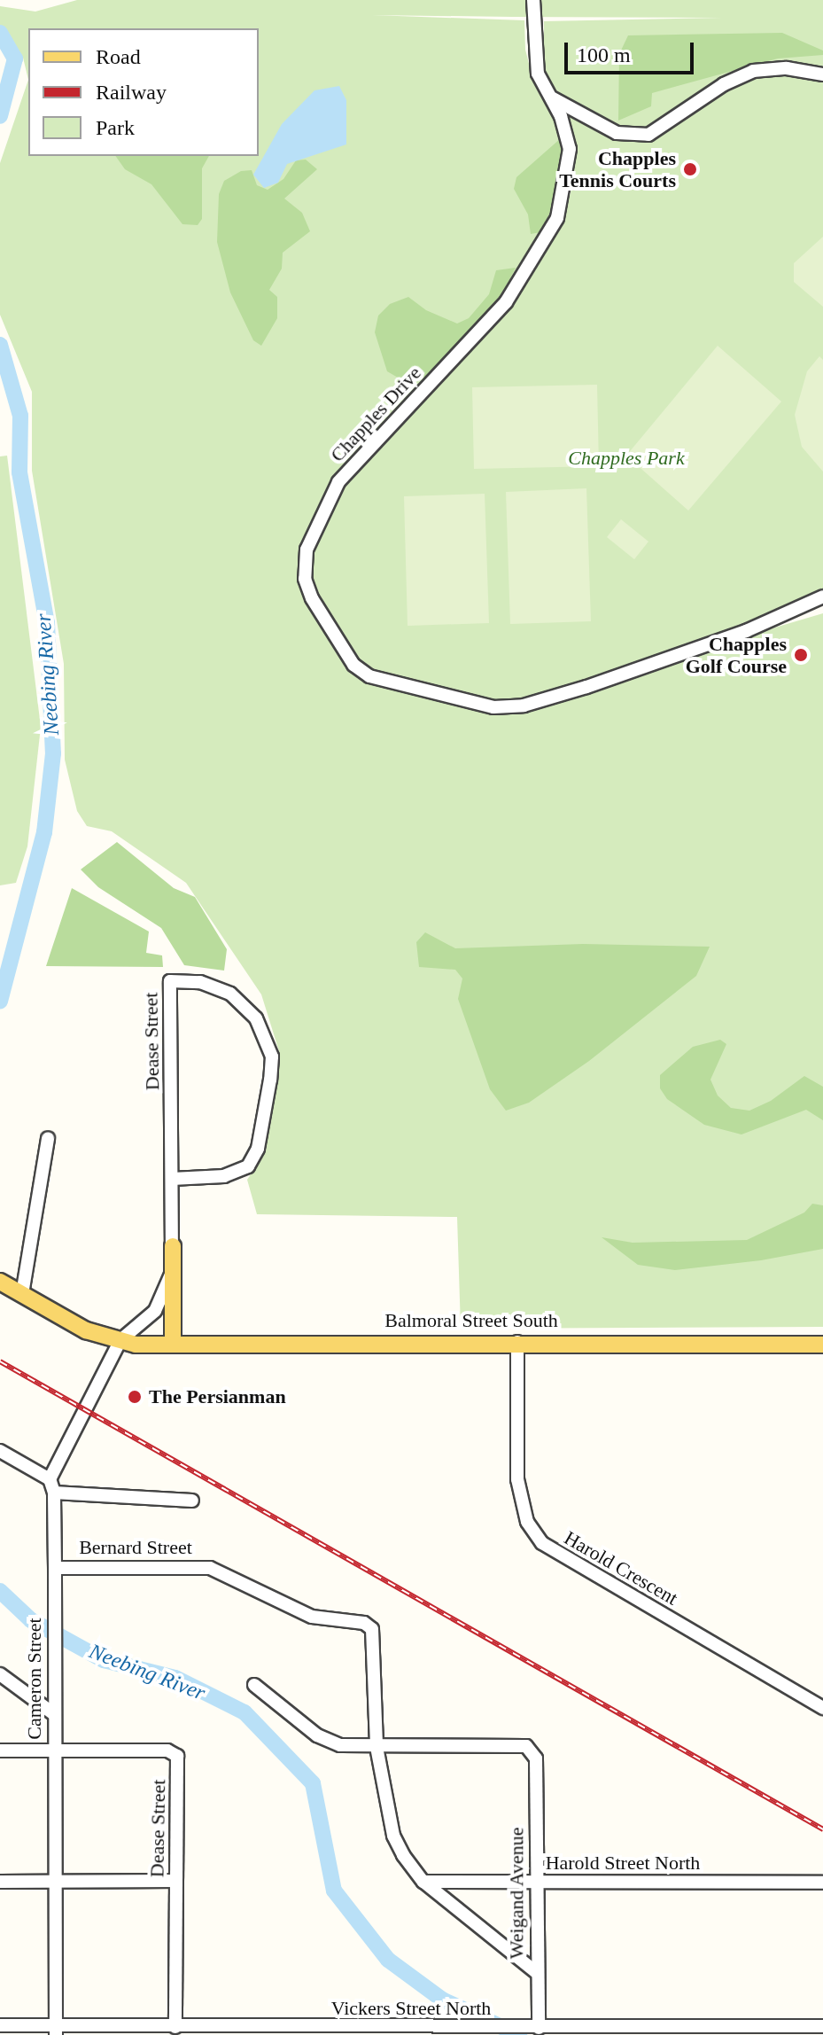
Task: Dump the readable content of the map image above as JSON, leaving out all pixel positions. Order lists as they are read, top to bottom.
{
  "streets": {
    "main road": ["Balmoral Street South"],
    "street": [
      "Chapples Drive",
      "Dease Street",
      "Bernard Street",
      "Harold Crescent",
      "Cameron Street",
      "Harold Street North",
      "Weigand Avenue",
      "Vickers Street North"
    ]
  },
  "crossings": [
    ["Dease Street", "Balmoral Street South"],
    ["Dease Street", "Cameron Street"],
    ["Dease Street", "Vickers Street North"],
    ["Balmoral Street South", "Harold Crescent"],
    ["Bernard Street", "Cameron Street"],
    ["Bernard Street", "Weigand Avenue"],
    ["Cameron Street", "Vickers Street North"],
    ["Harold Street North", "Weigand Avenue"],
    ["Weigand Avenue", "Vickers Street North"]
  ],
  "water": ["Neebing River"],
  "parks": ["Chapples Park"],
  "places": ["Chapples Tennis Courts", "Chapples Golf Course", "The Persianman"],
  "legend": ["Road", "Railway", "Park"],
  "scale_bar": "100 m"
}
